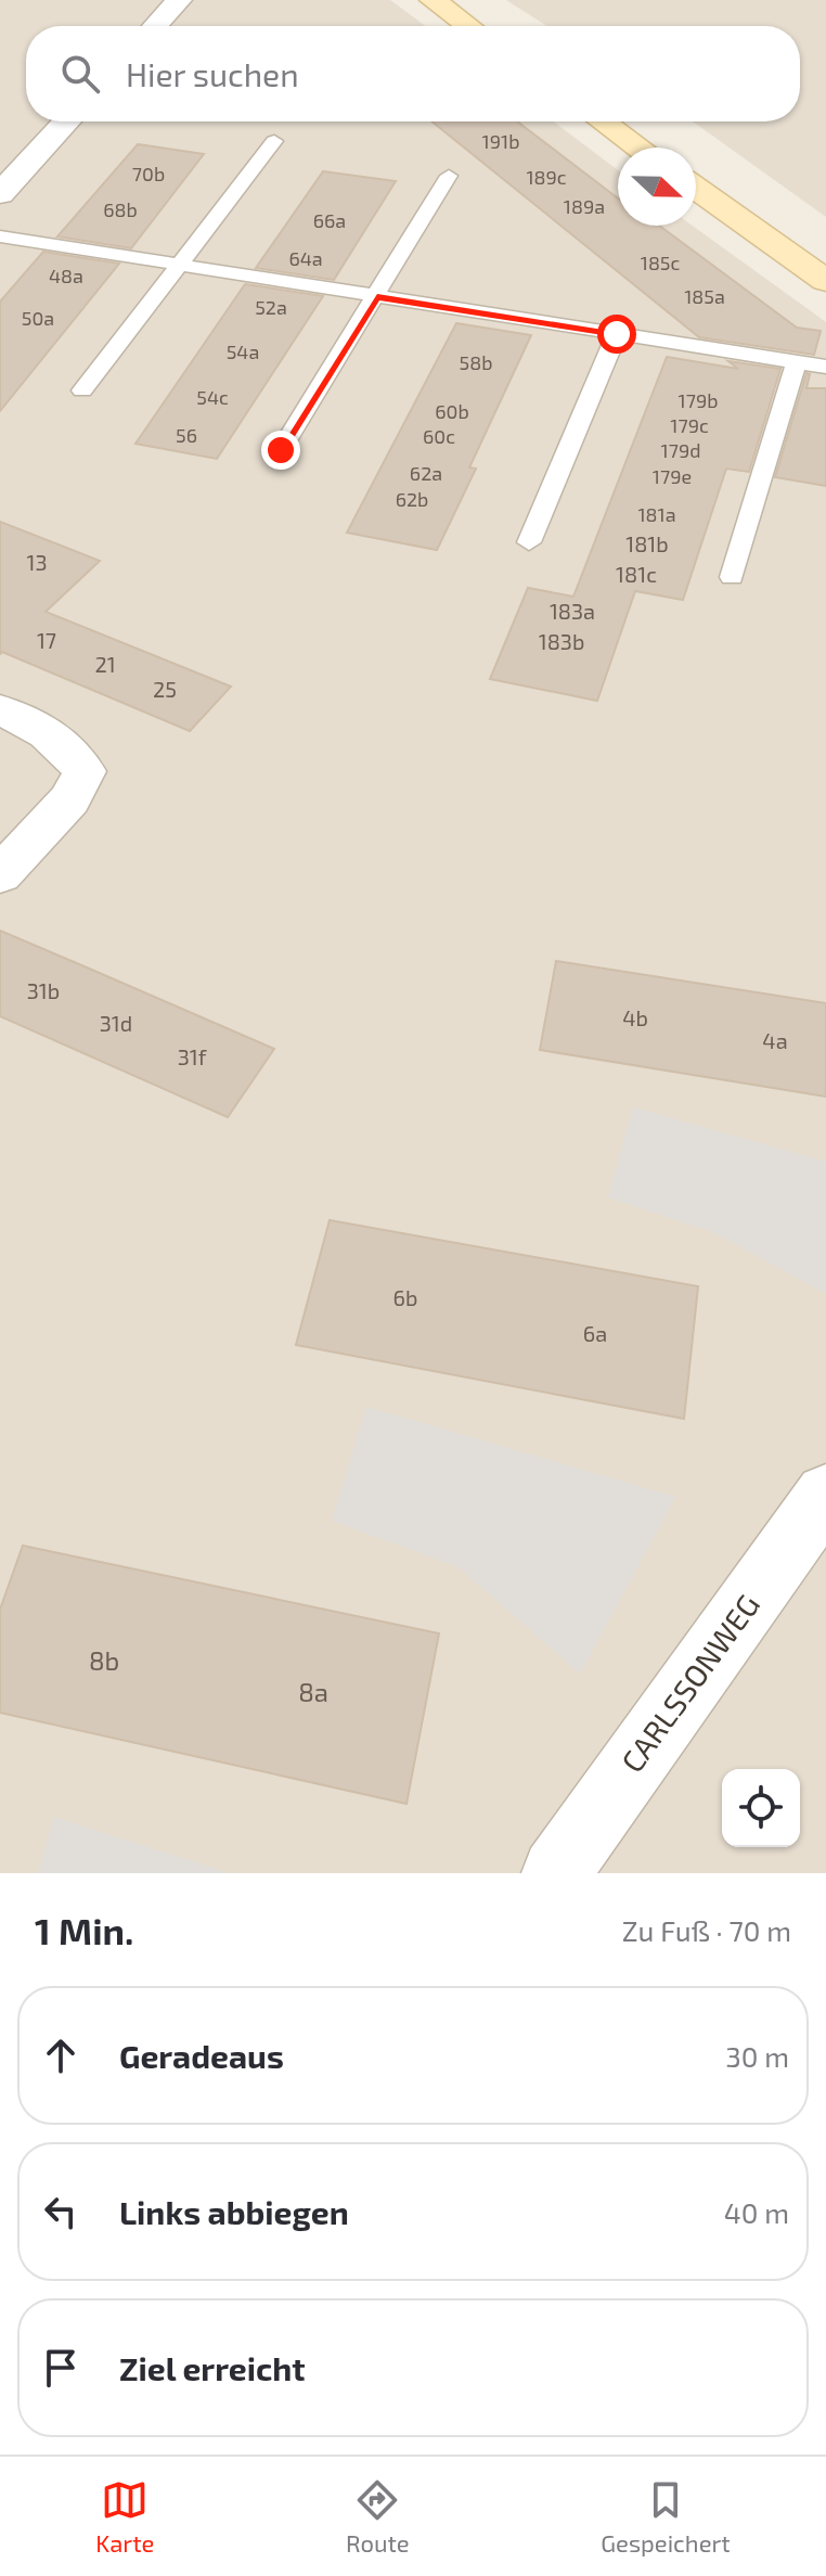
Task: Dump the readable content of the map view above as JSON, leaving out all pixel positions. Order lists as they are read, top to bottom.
{
  "streets": {
    "street": ["CARLSSONWEG"]
  },
  "house_numbers": [
    "191b",
    "70b",
    "189c",
    "189a",
    "68b",
    "66a",
    "64a",
    "185c",
    "48a",
    "185a",
    "52a",
    "50a",
    "54a",
    "58b",
    "54c",
    "179b",
    "60b",
    "179c",
    "56",
    "60c",
    "179d",
    "62a",
    "179e",
    "62b",
    "181a",
    "181b",
    "13",
    "181c",
    "183a",
    "17",
    "183b",
    "21",
    "25",
    "31b",
    "4b",
    "31d",
    "4a",
    "31f",
    "6b",
    "6a",
    "8b",
    "8a"
  ],
  "north": "right",
  "page": {
    "search": "Hier suchen",
    "heading": ["1 Min.", "Zu Fuß · 70 m"],
    "list": [
      ["Geradeaus", "30 m"],
      ["Links abbiegen", "40 m"],
      "Ziel erreicht"
    ],
    "nav": ["Karte", "Route", "Gespeichert"]
  }
}
